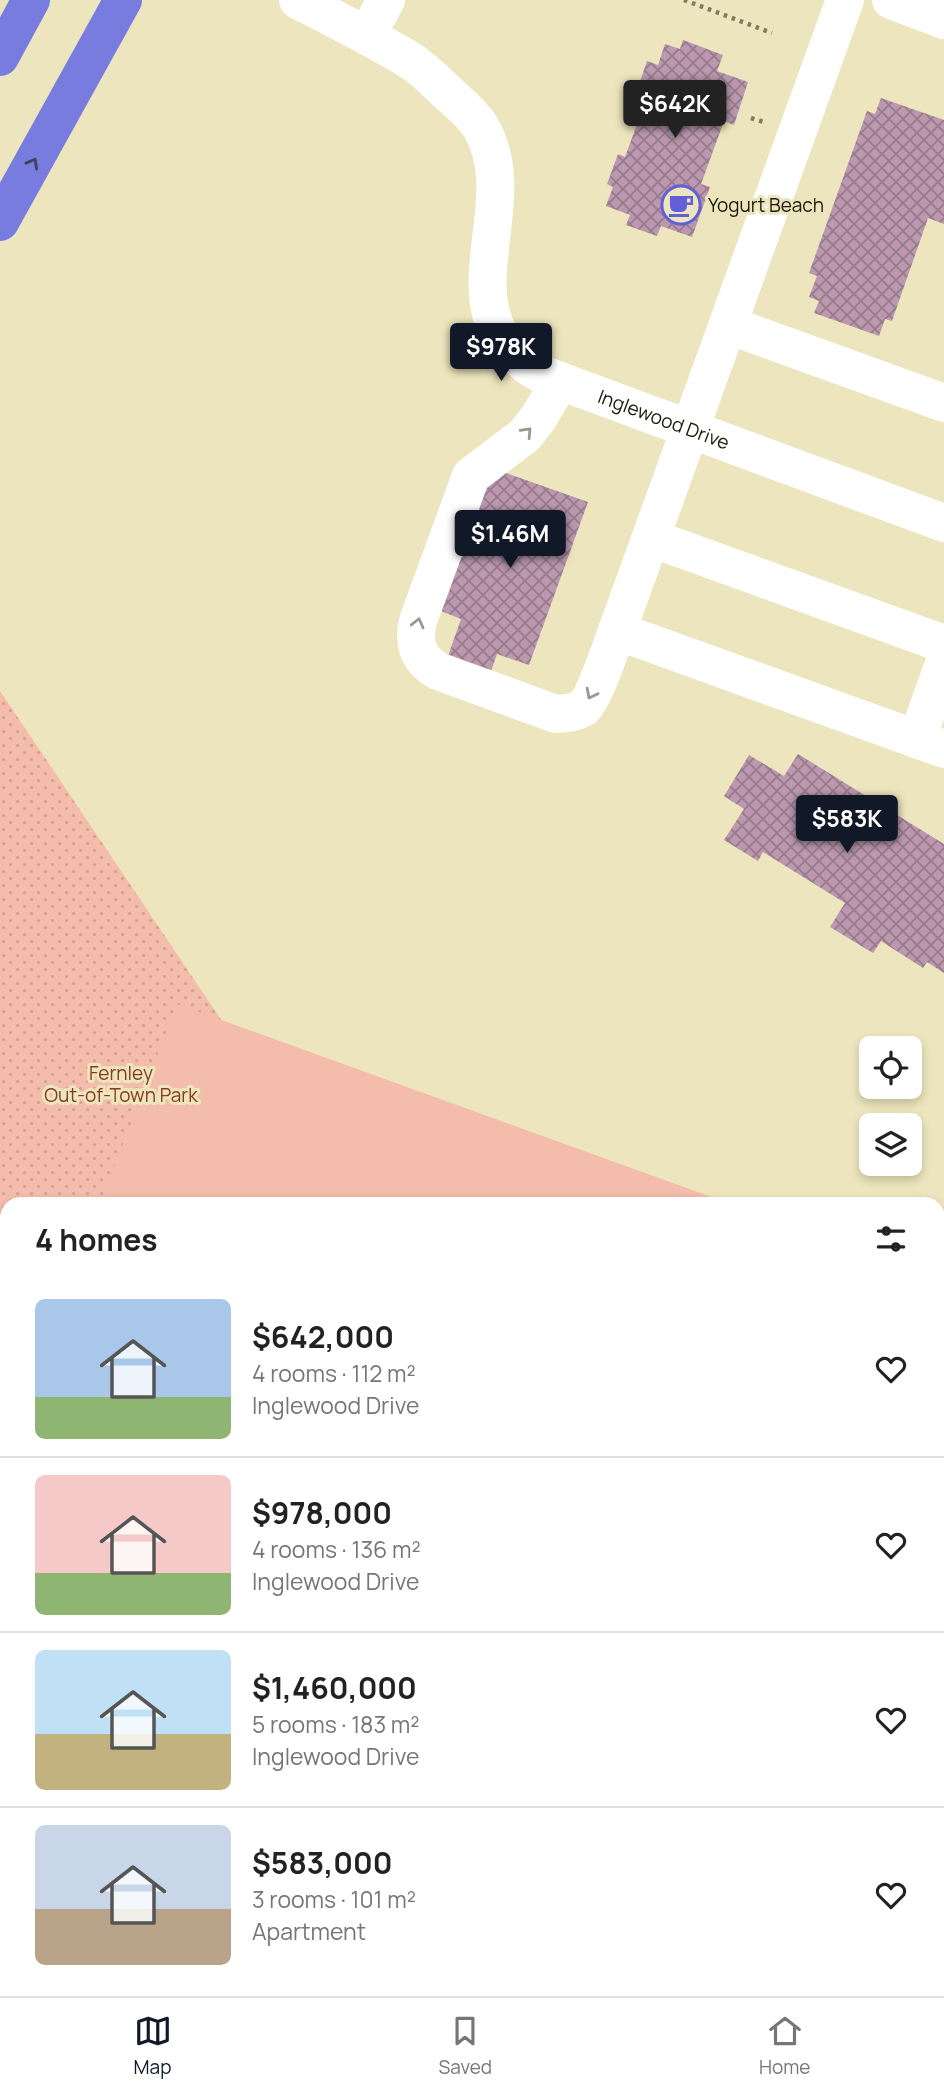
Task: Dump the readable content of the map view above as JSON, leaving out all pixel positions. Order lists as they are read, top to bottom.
{
  "streets": {
    "street": ["Inglewood Drive"]
  },
  "parks": ["Fernley Out-of-Town Park"],
  "places": {
    "cafe": ["Yogurt Beach"]
  },
  "page": {
    "price": [
      "$642K",
      "$978K",
      "$1.46M",
      "$583K"
    ],
    "heading": "4 homes",
    "list": [
      {
        "name": "$642,000",
        "note": "4 rooms · 112 m² · Inglewood Drive"
      },
      {
        "name": "$978,000",
        "note": "4 rooms · 136 m² · Inglewood Drive"
      },
      {
        "name": "$1,460,000",
        "note": "5 rooms · 183 m² · Inglewood Drive"
      },
      {
        "name": "$583,000",
        "note": "3 rooms · 101 m² · Apartment"
      }
    ],
    "tabs": ["Map", "Saved", "Home"]
  }
}
